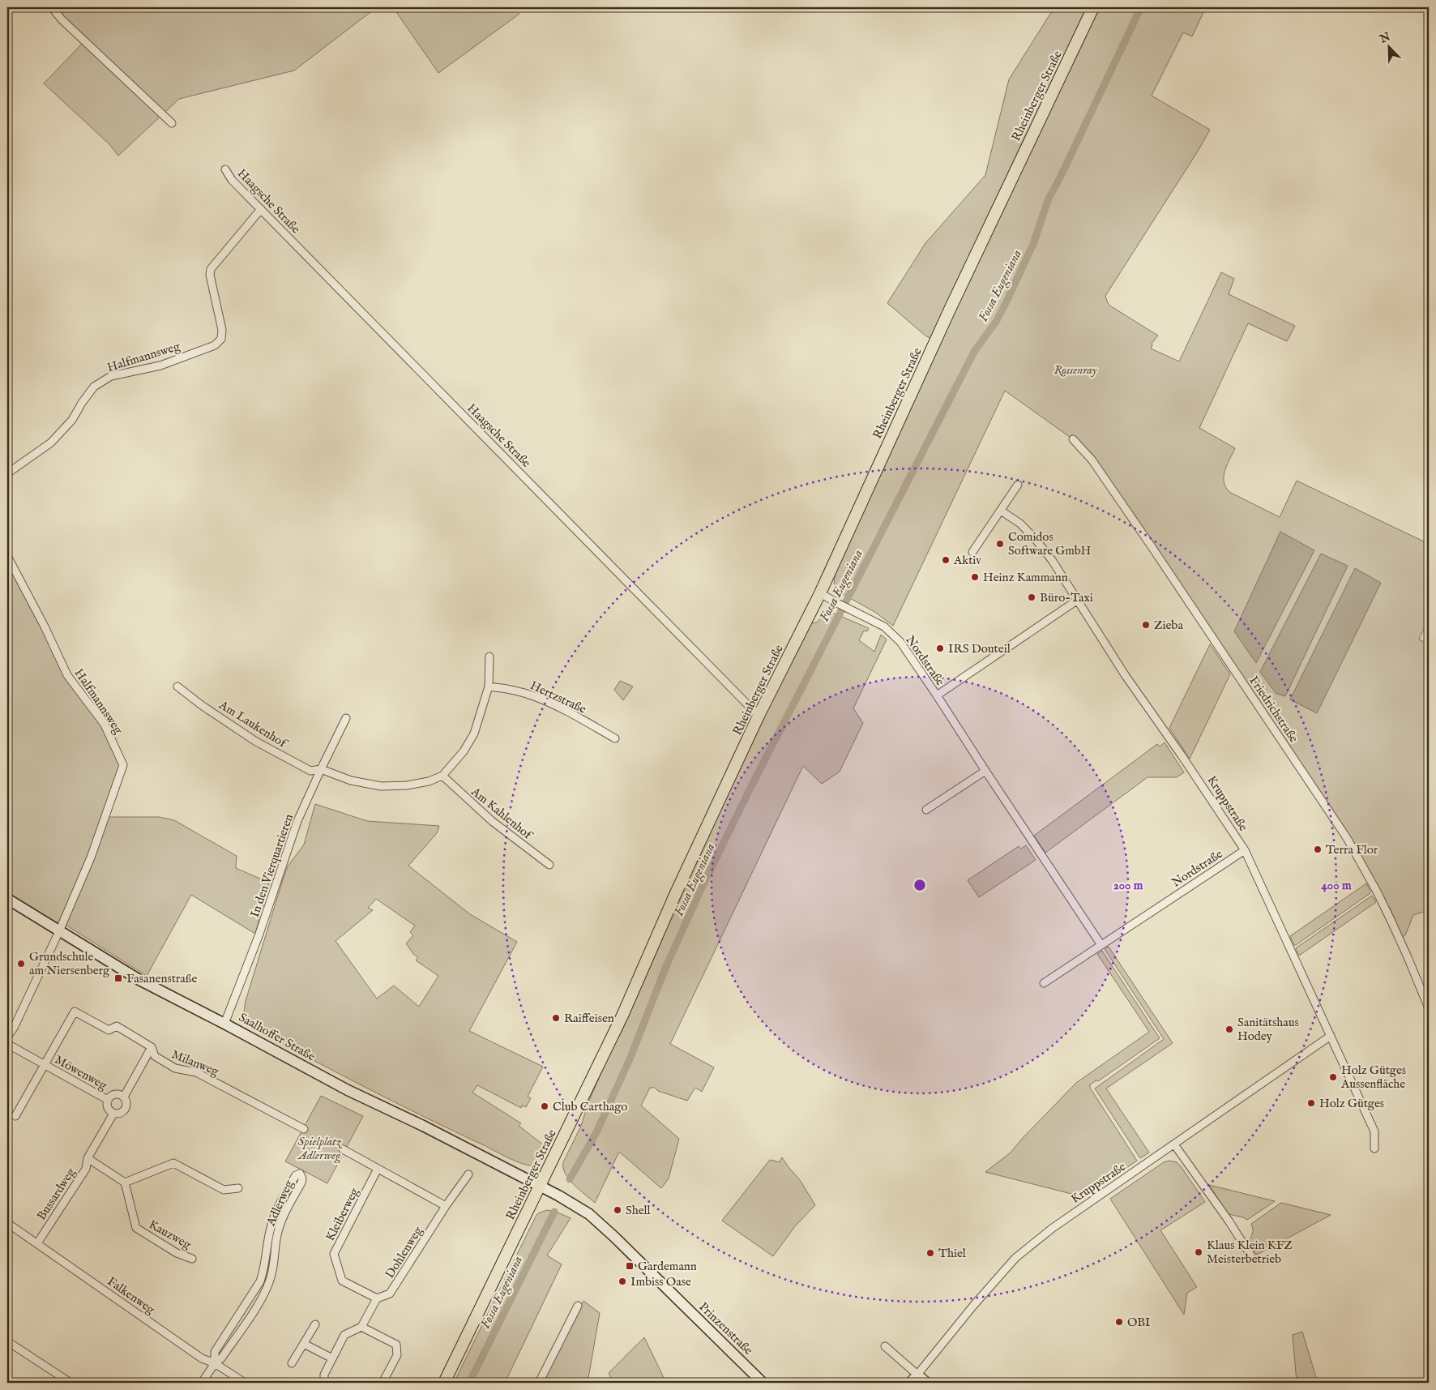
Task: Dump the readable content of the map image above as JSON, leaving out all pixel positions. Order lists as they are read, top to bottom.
{
  "streets": {
    "main road": ["Rheinberger Straße", "Saalhoffer Straße", "Prinzenstraße"],
    "street": [
      "Haagsche Straße",
      "Halfmannsweg",
      "Nordstraße",
      "Hertzstraße",
      "Friedrichstraße",
      "Am Laukenhof",
      "Kruppstraße",
      "Am Kahlenhof",
      "In den Vierquartieren",
      "Milanweg",
      "Möwenweg",
      "Bussardweg",
      "Adlerweg",
      "Kleiberweg",
      "Kauzweg",
      "Dohlenweg",
      "Falkenweg"
    ]
  },
  "crossings": [
    ["Rheinberger Straße", "Haagsche Straße"],
    ["Rheinberger Straße", "Nordstraße"],
    ["Rheinberger Straße", "Saalhoffer Straße"],
    ["Rheinberger Straße", "Prinzenstraße"],
    ["Haagsche Straße", "Halfmannsweg"],
    ["Halfmannsweg", "Saalhoffer Straße"],
    ["Nordstraße", "Kruppstraße"],
    ["Am Laukenhof", "Am Kahlenhof"],
    ["Am Laukenhof", "In den Vierquartieren"],
    ["In den Vierquartieren", "Saalhoffer Straße"],
    ["Saalhoffer Straße", "Prinzenstraße"],
    ["Milanweg", "Möwenweg"],
    ["Möwenweg", "Bussardweg"],
    ["Bussardweg", "Falkenweg"],
    ["Adlerweg", "Falkenweg"],
    ["Kleiberweg", "Dohlenweg"]
  ],
  "water": ["Fossa Eugeniana"],
  "parks": ["Rossenray", "Spielplatz Adlerweg"],
  "places": {
    "other": [
      "Comidos Software GmbH",
      "Aktiv",
      "Heinz Kammann",
      "Büro-Taxi",
      "Zieba",
      "IRS Douteil",
      "Terra Flor",
      "Grundschule am Niersenberg",
      "Raiffeisen",
      "Sanitätshaus Hodey",
      "Holz Gütges Aussenfläche",
      "Holz Gütges",
      "Club Carthago",
      "Shell",
      "Klaus Klein KFZ Meisterbetrieb",
      "Thiel",
      "Imbiss Oase",
      "OBI"
    ],
    "transit": ["Fasanenstraße", "Gardemann"]
  },
  "north": "top left",
  "rings": ["200 m", "400 m"]
}
